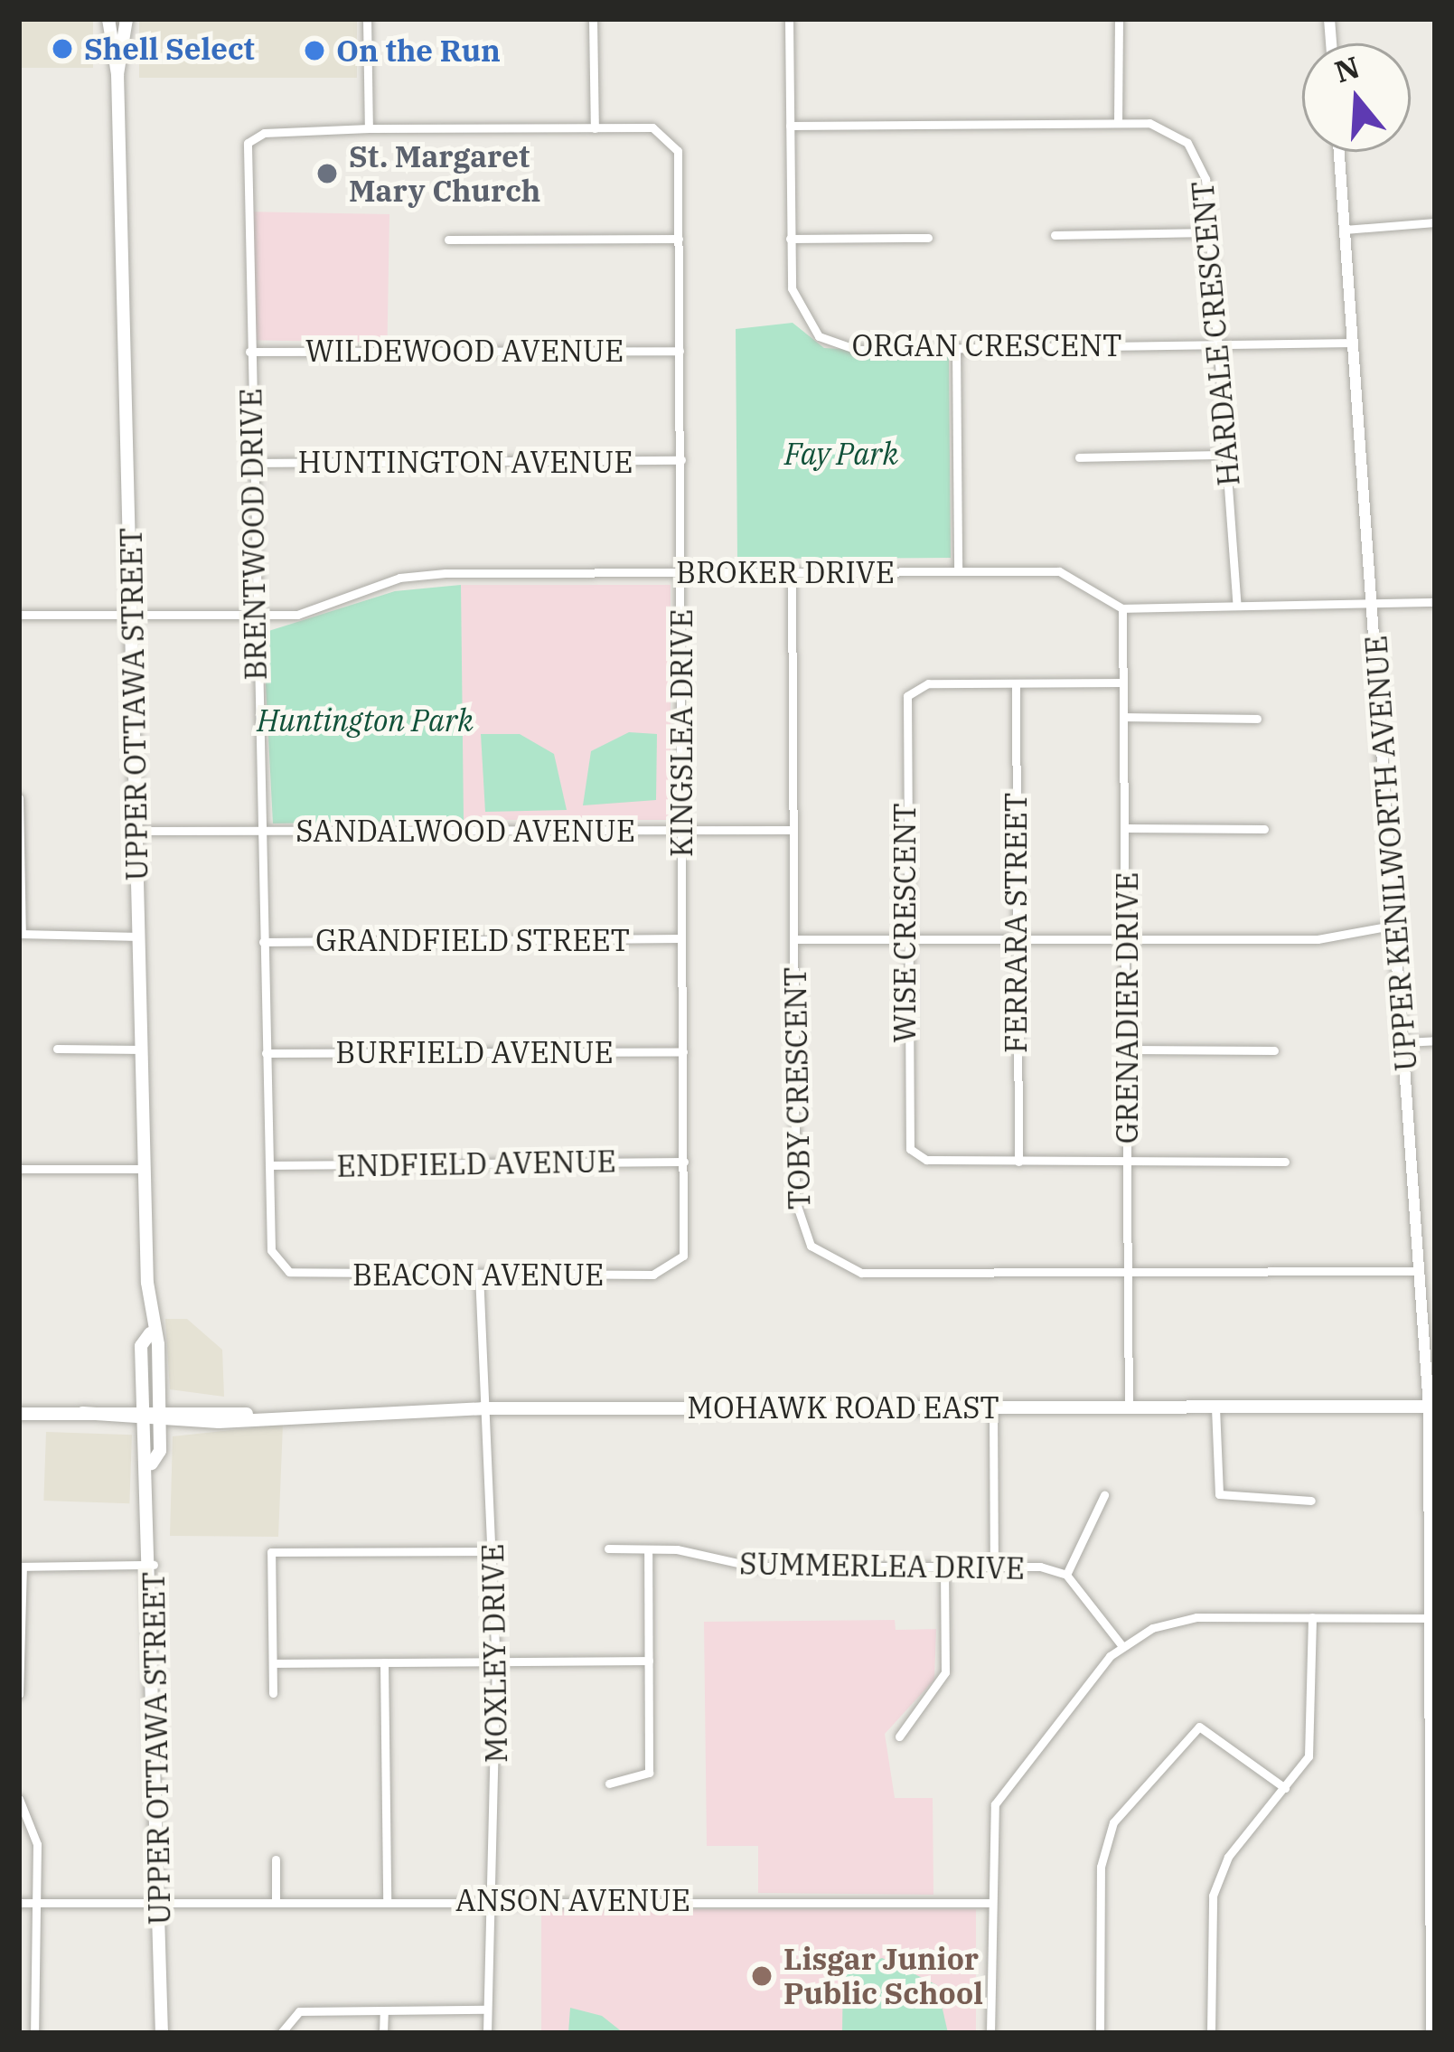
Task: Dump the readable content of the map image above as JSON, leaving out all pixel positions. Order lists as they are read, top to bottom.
{
  "streets": {
    "main road": ["UPPER OTTAWA STREET", "MOHAWK ROAD EAST"],
    "street": [
      "HARDALE CRESCENT",
      "ORGAN CRESCENT",
      "WILDEWOOD AVENUE",
      "HUNTINGTON AVENUE",
      "BRENTWOOD DRIVE",
      "BROKER DRIVE",
      "KINGSLEA DRIVE",
      "SANDALWOOD AVENUE",
      "UPPER KENILWORTH AVENUE",
      "WISE CRESCENT",
      "FERRARA STREET",
      "GRANDFIELD STREET",
      "GRENADIER DRIVE",
      "BURFIELD AVENUE",
      "TOBY CRESCENT",
      "ENDFIELD AVENUE",
      "BEACON AVENUE",
      "SUMMERLEA DRIVE",
      "MOXLEY DRIVE",
      "ANSON AVENUE"
    ]
  },
  "crossings": [
    ["HARDALE CRESCENT", "ORGAN CRESCENT"],
    ["ORGAN CRESCENT", "UPPER KENILWORTH AVENUE"],
    ["WILDEWOOD AVENUE", "BRENTWOOD DRIVE"],
    ["WILDEWOOD AVENUE", "KINGSLEA DRIVE"],
    ["HUNTINGTON AVENUE", "BRENTWOOD DRIVE"],
    ["HUNTINGTON AVENUE", "KINGSLEA DRIVE"],
    ["BRENTWOOD DRIVE", "BROKER DRIVE"],
    ["BRENTWOOD DRIVE", "SANDALWOOD AVENUE"],
    ["BRENTWOOD DRIVE", "GRANDFIELD STREET"],
    ["BRENTWOOD DRIVE", "BURFIELD AVENUE"],
    ["BRENTWOOD DRIVE", "ENDFIELD AVENUE"],
    ["BRENTWOOD DRIVE", "BEACON AVENUE"],
    ["BROKER DRIVE", "UPPER OTTAWA STREET"],
    ["BROKER DRIVE", "KINGSLEA DRIVE"],
    ["BROKER DRIVE", "GRENADIER DRIVE"],
    ["BROKER DRIVE", "TOBY CRESCENT"],
    ["UPPER OTTAWA STREET", "SANDALWOOD AVENUE"],
    ["UPPER OTTAWA STREET", "MOHAWK ROAD EAST"],
    ["UPPER OTTAWA STREET", "ANSON AVENUE"],
    ["KINGSLEA DRIVE", "SANDALWOOD AVENUE"],
    ["KINGSLEA DRIVE", "GRANDFIELD STREET"],
    ["KINGSLEA DRIVE", "BURFIELD AVENUE"],
    ["KINGSLEA DRIVE", "ENDFIELD AVENUE"],
    ["KINGSLEA DRIVE", "BEACON AVENUE"],
    ["SANDALWOOD AVENUE", "TOBY CRESCENT"],
    ["UPPER KENILWORTH AVENUE", "TOBY CRESCENT"],
    ["UPPER KENILWORTH AVENUE", "MOHAWK ROAD EAST"],
    ["WISE CRESCENT", "FERRARA STREET"],
    ["WISE CRESCENT", "GRENADIER DRIVE"],
    ["GRENADIER DRIVE", "TOBY CRESCENT"],
    ["GRENADIER DRIVE", "MOHAWK ROAD EAST"],
    ["BEACON AVENUE", "MOXLEY DRIVE"],
    ["MOHAWK ROAD EAST", "MOXLEY DRIVE"],
    ["MOXLEY DRIVE", "ANSON AVENUE"]
  ],
  "parks": ["Fay Park", "Huntington Park"],
  "places": [
    "Shell Select",
    "On the Run",
    "St. Margaret Mary Church",
    "Lisgar Junior Public School"
  ],
  "north": "top"
}
